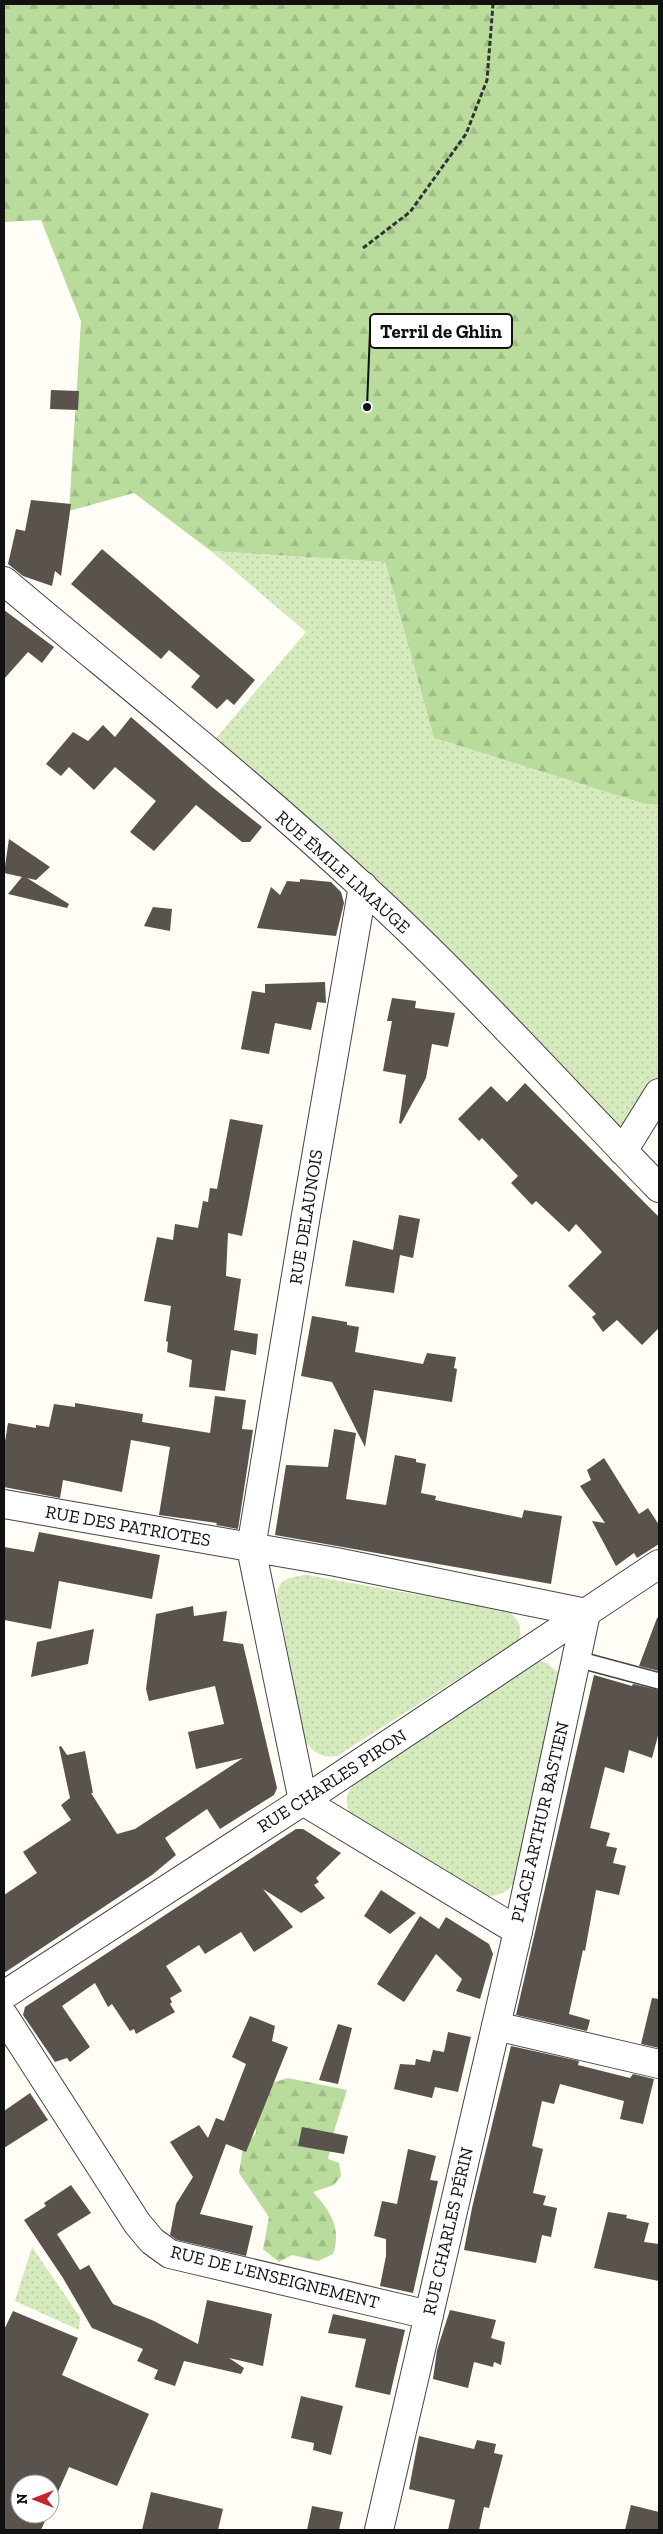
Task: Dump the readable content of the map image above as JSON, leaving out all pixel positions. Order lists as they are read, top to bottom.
{
  "streets": {
    "street": [
      "RUE ÉMILE LIMAUGE",
      "RUE DELAUNOIS",
      "RUE DES PATRIOTES",
      "RUE CHARLES PIRON",
      "PLACE ARTHUR BASTIEN",
      "RUE CHARLES PÉRIN",
      "RUE DE L'ENSEIGNEMENT"
    ]
  },
  "crossings": [
    ["RUE ÉMILE LIMAUGE", "RUE DELAUNOIS"],
    ["RUE DELAUNOIS", "RUE DES PATRIOTES"],
    ["RUE CHARLES PIRON", "PLACE ARTHUR BASTIEN"],
    ["PLACE ARTHUR BASTIEN", "RUE CHARLES PÉRIN"],
    ["RUE CHARLES PÉRIN", "RUE DE L'ENSEIGNEMENT"]
  ],
  "places": ["Terril de Ghlin"],
  "north": "left"
}
